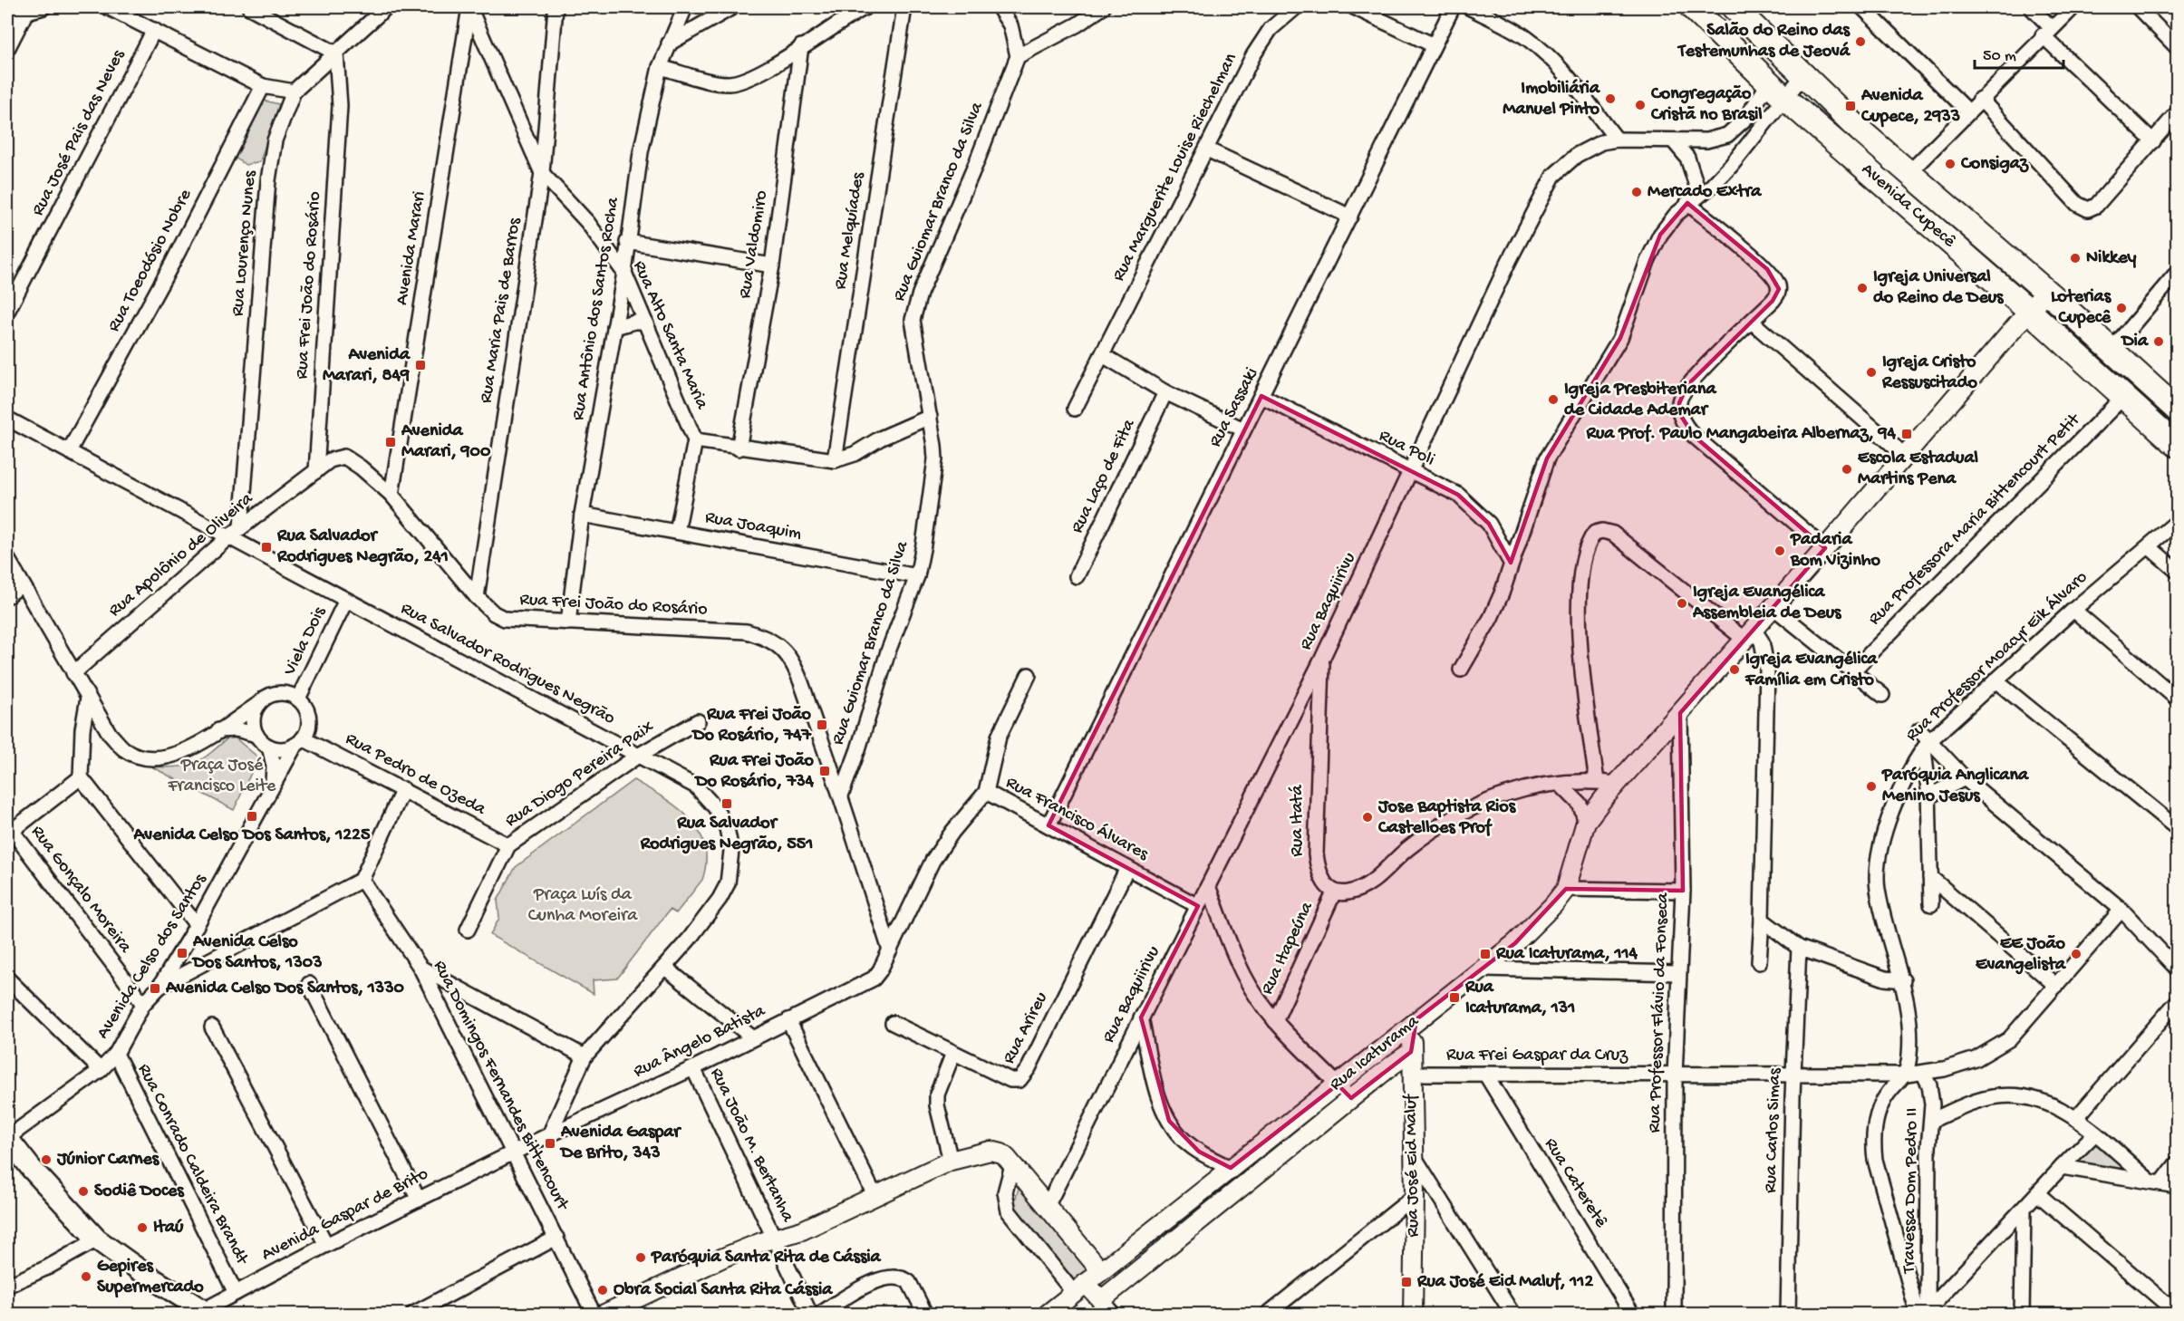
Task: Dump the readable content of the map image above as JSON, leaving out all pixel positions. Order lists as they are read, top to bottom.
{
  "streets": {
    "main road": ["Avenida Cupecê"],
    "street": [
      "Rua José Pais das Neves",
      "Rua Marguerite Louise Riechelman",
      "Rua Guiomar Branco da Silva",
      "Rua Melquíades",
      "Rua Lourenço Nunes",
      "Rua Valdomiro",
      "Avenida Marari",
      "Rua Toeodósio Nobre",
      "Rua Frei João do Rosário",
      "Rua Antônio dos Santos Rocha",
      "Rua Maria Pais de Barros",
      "Rua Alto Santa Maria",
      "Rua Sassaki",
      "Rua Poli",
      "Rua Laço de Fita",
      "Rua Professora Maria Bittencourt Petit",
      "Rua Joaquim",
      "Rua Apolônio de Oliveira",
      "Rua Baquiirivu",
      "Viela Dois",
      "Rua Professor Moacyr Eik Álvaro",
      "Rua Salvador Rodrigues Negrão",
      "Rua Pedro de Ozeda",
      "Rua Diogo Pereira Paix",
      "Rua Francisco Álvares",
      "Rua Itatá",
      "Rua Gonçalo Moreira",
      "Rua Itapeúna",
      "Avenida Celso dos Santos",
      "Rua Professor Flávio da Fonseca",
      "Rua Arireu",
      "Rua Ângelo Batista",
      "Rua Icaturama",
      "Rua Frei Gaspar da Cruz",
      "Rua Domingos Fernandes Bittencourt",
      "Rua Carlos Simas",
      "Rua João M. Bertanha",
      "Rua Conrado Caldeira Brandt",
      "Rua José Eid Maluf",
      "Rua Cateretê",
      "Travessa Dom Pedro II",
      "Avenida Gaspar de Brito"
    ]
  },
  "crossings": [
    ["Rua Guiomar Branco da Silva", "Rua Frei João do Rosário"],
    ["Rua Guiomar Branco da Silva", "Rua Joaquim"],
    ["Avenida Cupecê", "Rua Professora Maria Bittencourt Petit"],
    ["Avenida Cupecê", "Rua Baquiirivu"],
    ["Rua Lourenço Nunes", "Rua Frei João do Rosário"],
    ["Rua Lourenço Nunes", "Rua Apolônio de Oliveira"],
    ["Avenida Marari", "Rua Frei João do Rosário"],
    ["Avenida Marari", "Rua Alto Santa Maria"],
    ["Rua Toeodósio Nobre", "Rua Salvador Rodrigues Negrão"],
    ["Rua Frei João do Rosário", "Rua Antônio dos Santos Rocha"],
    ["Rua Frei João do Rosário", "Rua Maria Pais de Barros"],
    ["Rua Frei João do Rosário", "Rua Apolônio de Oliveira"],
    ["Rua Frei João do Rosário", "Rua Francisco Álvares"],
    ["Rua Frei João do Rosário", "Rua Ângelo Batista"],
    ["Rua Antônio dos Santos Rocha", "Rua Alto Santa Maria"],
    ["Rua Antônio dos Santos Rocha", "Rua Joaquim"],
    ["Rua Maria Pais de Barros", "Rua Alto Santa Maria"],
    ["Rua Sassaki", "Rua Poli"],
    ["Rua Sassaki", "Rua Francisco Álvares"],
    ["Rua Poli", "Rua Baquiirivu"],
    ["Rua Apolônio de Oliveira", "Rua Salvador Rodrigues Negrão"],
    ["Rua Baquiirivu", "Rua Francisco Álvares"],
    ["Rua Baquiirivu", "Rua Itatá"],
    ["Viela Dois", "Rua Salvador Rodrigues Negrão"],
    ["Viela Dois", "Rua Pedro de Ozeda"],
    ["Viela Dois", "Avenida Celso dos Santos"],
    ["Rua Professor Moacyr Eik Álvaro", "Rua Frei Gaspar da Cruz"],
    ["Rua Salvador Rodrigues Negrão", "Rua Diogo Pereira Paix"],
    ["Rua Salvador Rodrigues Negrão", "Rua Ângelo Batista"],
    ["Rua Pedro de Ozeda", "Rua Diogo Pereira Paix"],
    ["Rua Pedro de Ozeda", "Avenida Celso dos Santos"],
    ["Rua Francisco Álvares", "Rua Arireu"],
    ["Rua Francisco Álvares", "Rua Ângelo Batista"],
    ["Rua Itatá", "Rua Itapeúna"],
    ["Rua Gonçalo Moreira", "Avenida Celso dos Santos"],
    ["Avenida Celso dos Santos", "Rua Conrado Caldeira Brandt"],
    ["Rua Professor Flávio da Fonseca", "Rua Frei Gaspar da Cruz"],
    ["Rua Ângelo Batista", "Rua Domingos Fernandes Bittencourt"],
    ["Rua Ângelo Batista", "Rua João M. Bertanha"],
    ["Rua Ângelo Batista", "Avenida Gaspar de Brito"],
    ["Rua Icaturama", "Rua José Eid Maluf"],
    ["Rua Frei Gaspar da Cruz", "Rua Carlos Simas"],
    ["Rua Frei Gaspar da Cruz", "Rua José Eid Maluf"],
    ["Rua Frei Gaspar da Cruz", "Rua Cateretê"],
    ["Rua Frei Gaspar da Cruz", "Travessa Dom Pedro II"],
    ["Rua Domingos Fernandes Bittencourt", "Avenida Gaspar de Brito"],
    ["Rua Conrado Caldeira Brandt", "Avenida Gaspar de Brito"]
  ],
  "parks": ["Praça José Francisco Leite", "Praça Luís da Cunha Moreira"],
  "places": {
    "other": [
      "Salão do Reino das Testemunhas de Jeová",
      "Imobiliária Manuel Pinto",
      "Congregação Cristã no Brasil",
      "Consigaz",
      "Mercado Extra",
      "Nikkey",
      "Igreja Universal do Reino de Deus",
      "Loterias Cupecê",
      "Dia",
      "Igreja Cristo Ressuscitado",
      "Igreja Presbiteriana de Cidade Ademar",
      "Escola Estadual Martins Pena",
      "Padaria Bom Vizinho",
      "Igreja Evangélica Assembleia de Deus",
      "Igreja Evangélica Família em Cristo",
      "Paróquia Anglicana Menino Jesus",
      "Jose Baptista Rios Castelloes Prof",
      "EE João Evangelista",
      "Júnior Carnes",
      "Sodiê Doces",
      "Itaú",
      "Paróquia Santa Rita de Cássia",
      "Gepires Supermercado",
      "Obra Social Santa Rita Cássia"
    ],
    "transit": [
      "Avenida Cupece, 2933",
      "Avenida Marari, 849",
      "Rua Prof. Paulo Mangabeira Albernaz, 94",
      "Avenida Marari, 900",
      "Rua Salvador Rodrigues Negrão, 241",
      "Rua Frei João Do Rosário, 747",
      "Rua Frei João Do Rosário, 734",
      "Rua Salvador Rodrigues Negrão, 551",
      "Avenida Celso Dos Santos, 1225",
      "Avenida Celso Dos Santos, 1303",
      "Rua Icaturama, 114",
      "Avenida Celso Dos Santos, 1330",
      "Rua Icaturama, 131",
      "Avenida Gaspar De Brito, 343",
      "Rua José Eid Maluf, 112"
    ]
  },
  "scale_bar": "50 m"
}
